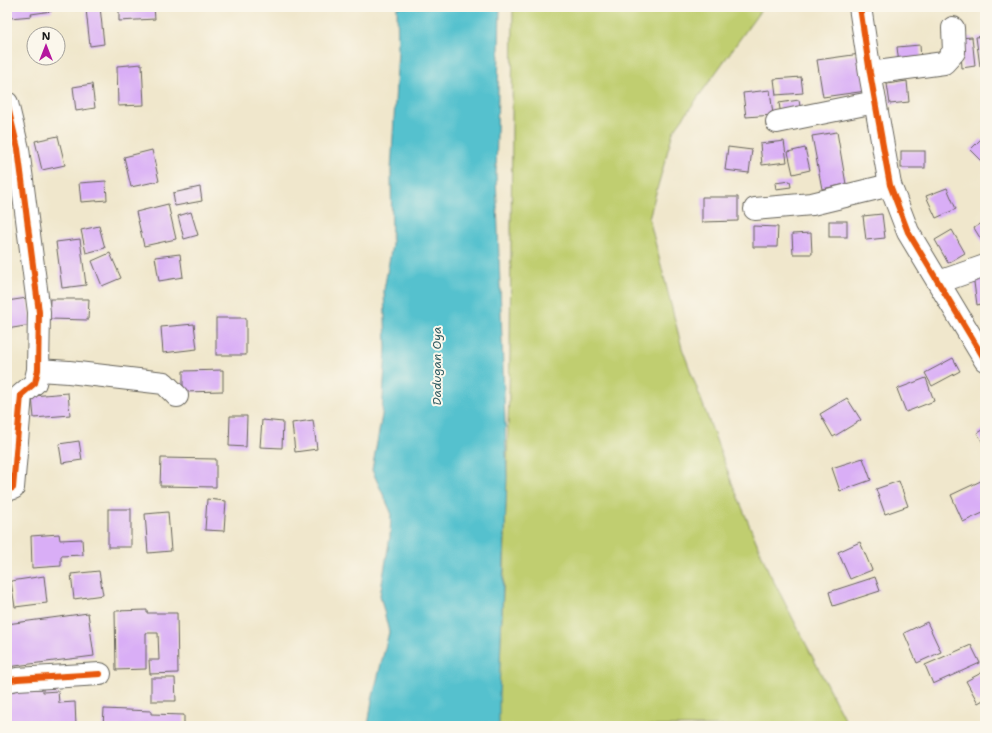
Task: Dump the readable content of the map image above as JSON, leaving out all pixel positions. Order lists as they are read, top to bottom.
{
  "water": ["Dadugan Oya"],
  "north": "top"
}
